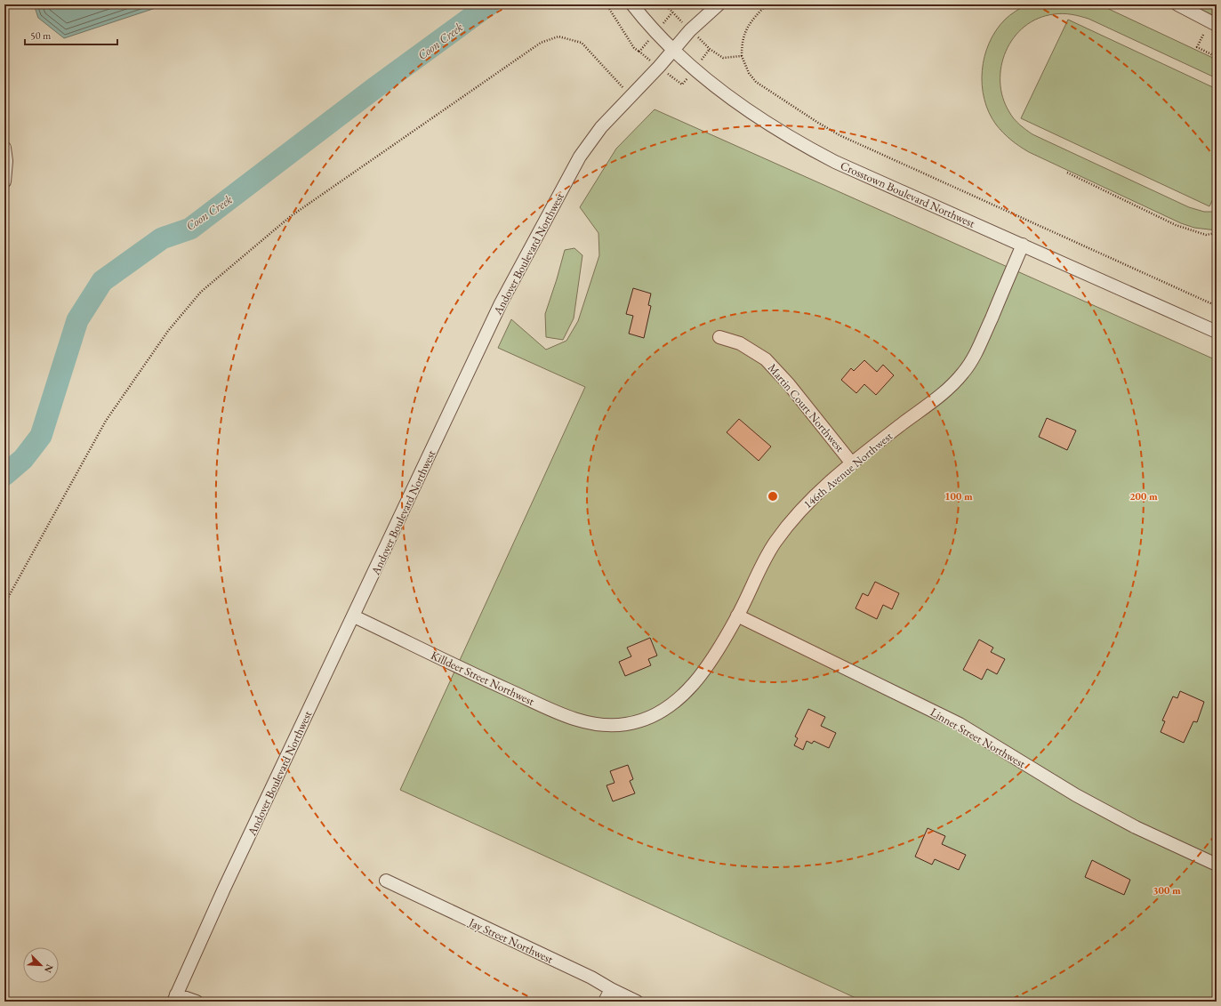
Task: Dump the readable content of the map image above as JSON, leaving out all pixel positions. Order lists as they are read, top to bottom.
{
  "streets": {
    "street": [
      "Crosstown Boulevard Northwest",
      "Andover Boulevard Northwest",
      "Martin Court Northwest",
      "146th Avenue Northwest",
      "Killdeer Street Northwest",
      "Linnet Street Northwest",
      "Jay Street Northwest"
    ]
  },
  "crossings": [
    ["Crosstown Boulevard Northwest", "Andover Boulevard Northwest"],
    ["Crosstown Boulevard Northwest", "146th Avenue Northwest"],
    ["Andover Boulevard Northwest", "Killdeer Street Northwest"],
    ["Martin Court Northwest", "146th Avenue Northwest"],
    ["146th Avenue Northwest", "Killdeer Street Northwest"],
    ["146th Avenue Northwest", "Linnet Street Northwest"]
  ],
  "water": ["Coon Creek"],
  "scale_bar": "50 m",
  "north": "bottom right",
  "rings": ["100 m", "200 m", "300 m"]
}
